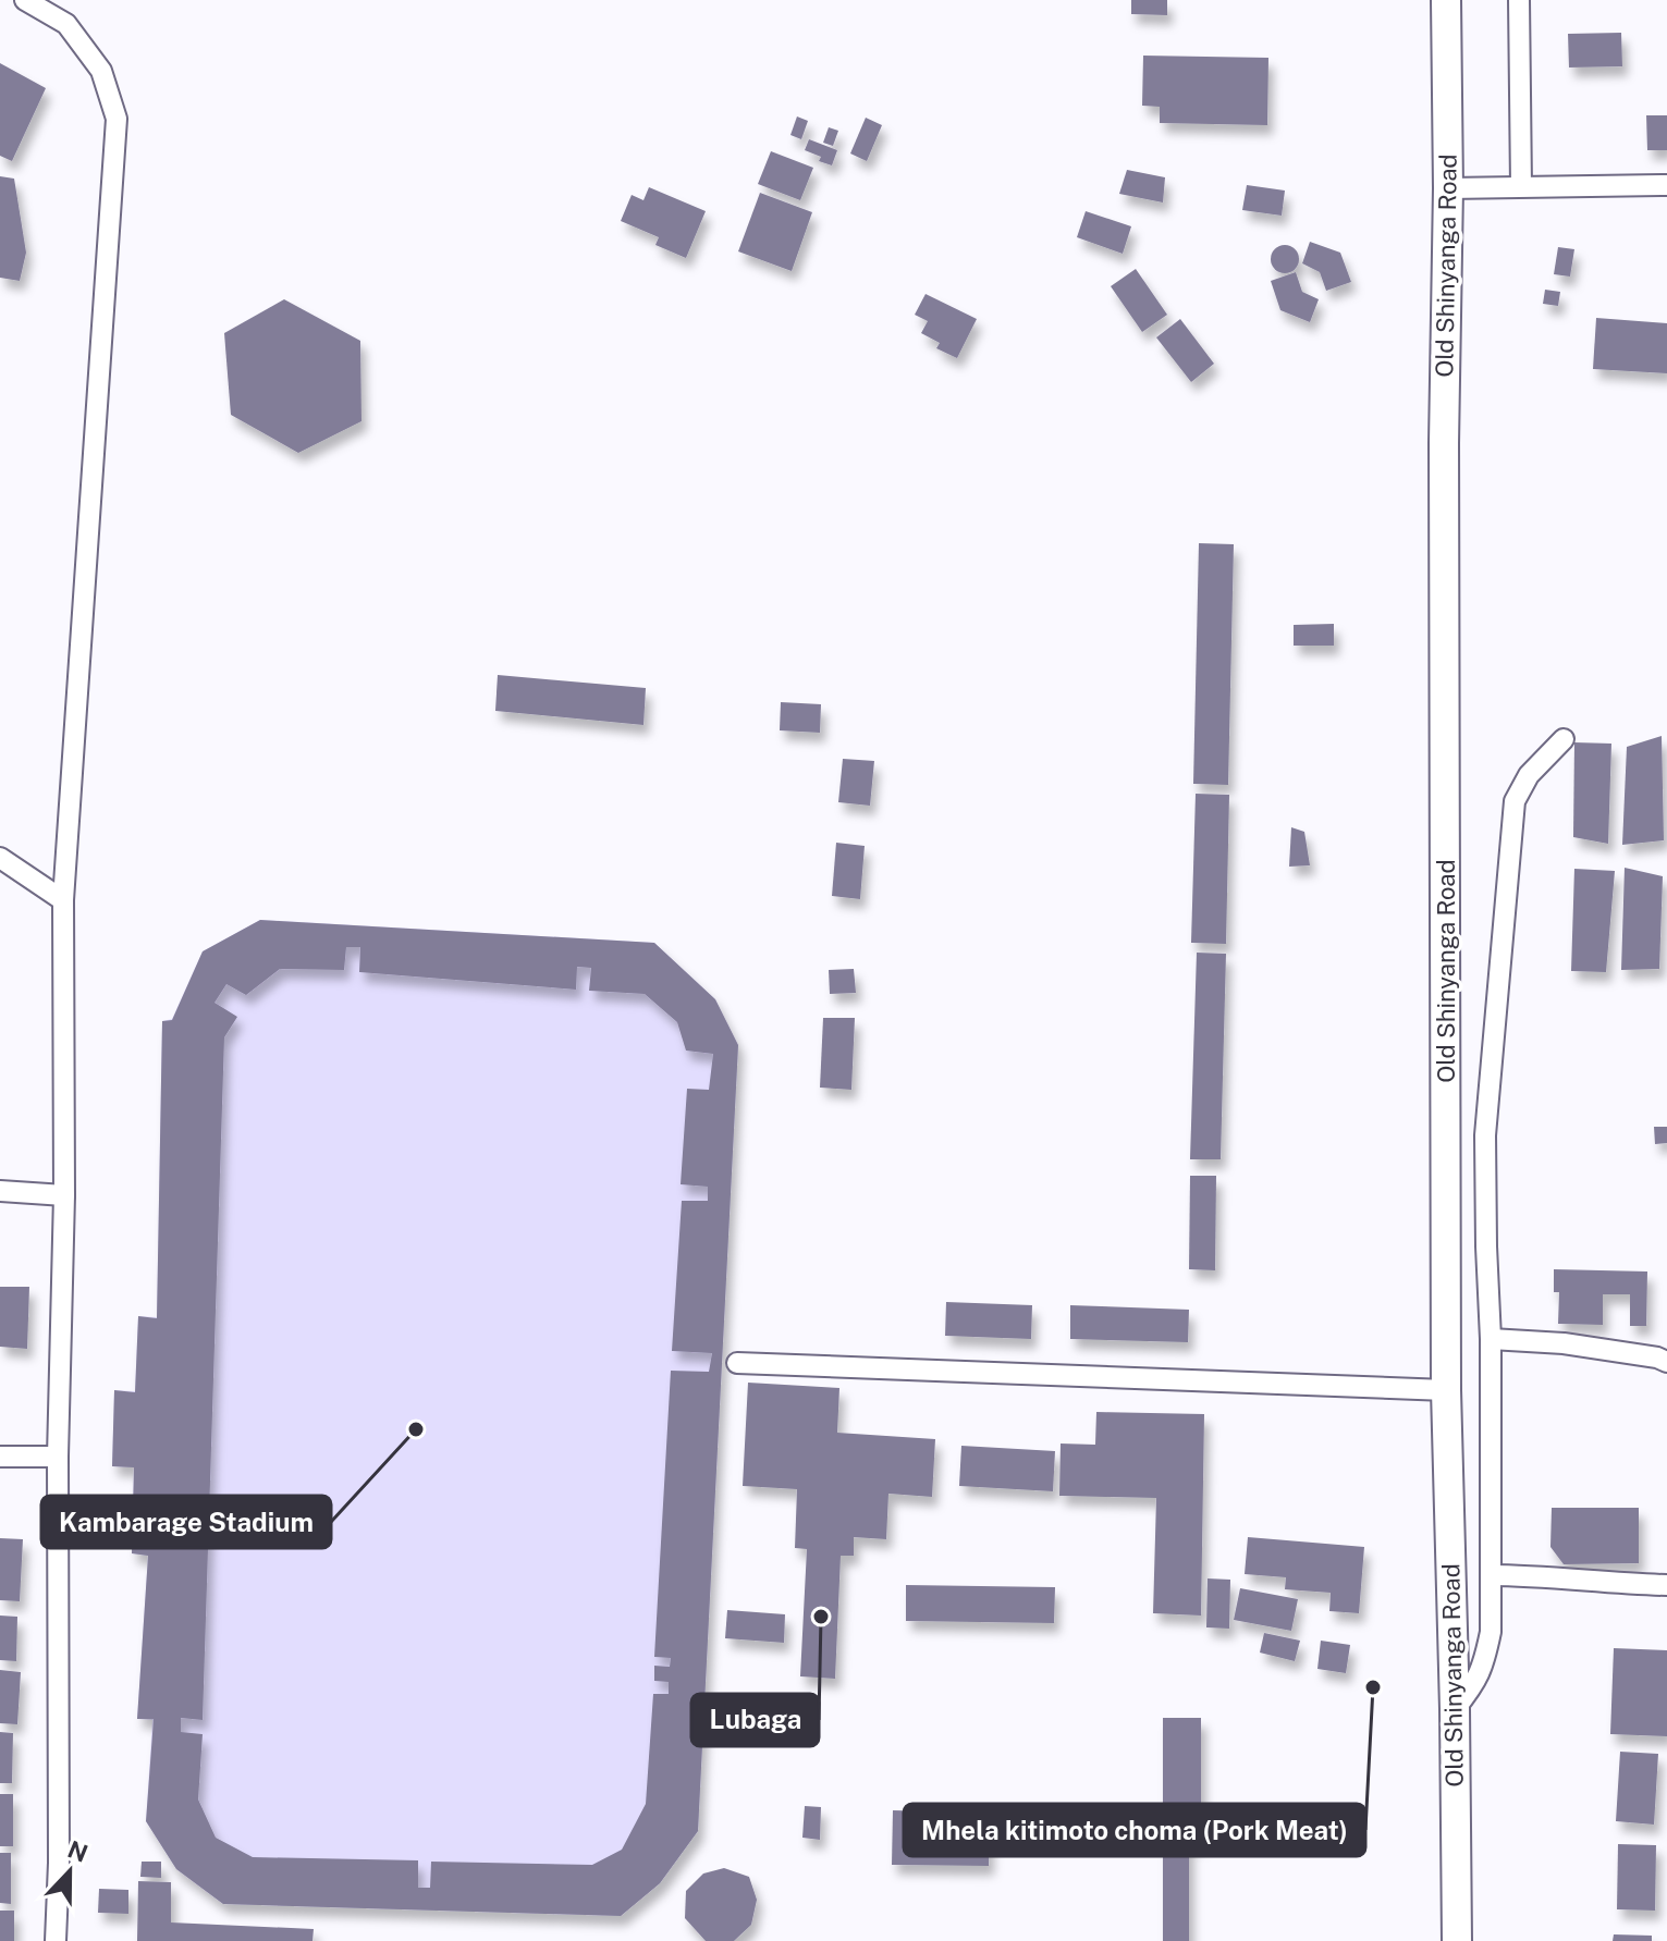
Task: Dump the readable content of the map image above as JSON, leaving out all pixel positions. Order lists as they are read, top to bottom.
{
  "streets": {
    "main road": ["Old Shinyanga Road"]
  },
  "places": ["Kambarage Stadium", "Lubaga", "Mhela kitimoto choma (Pork Meat)"],
  "north": "top"
}
